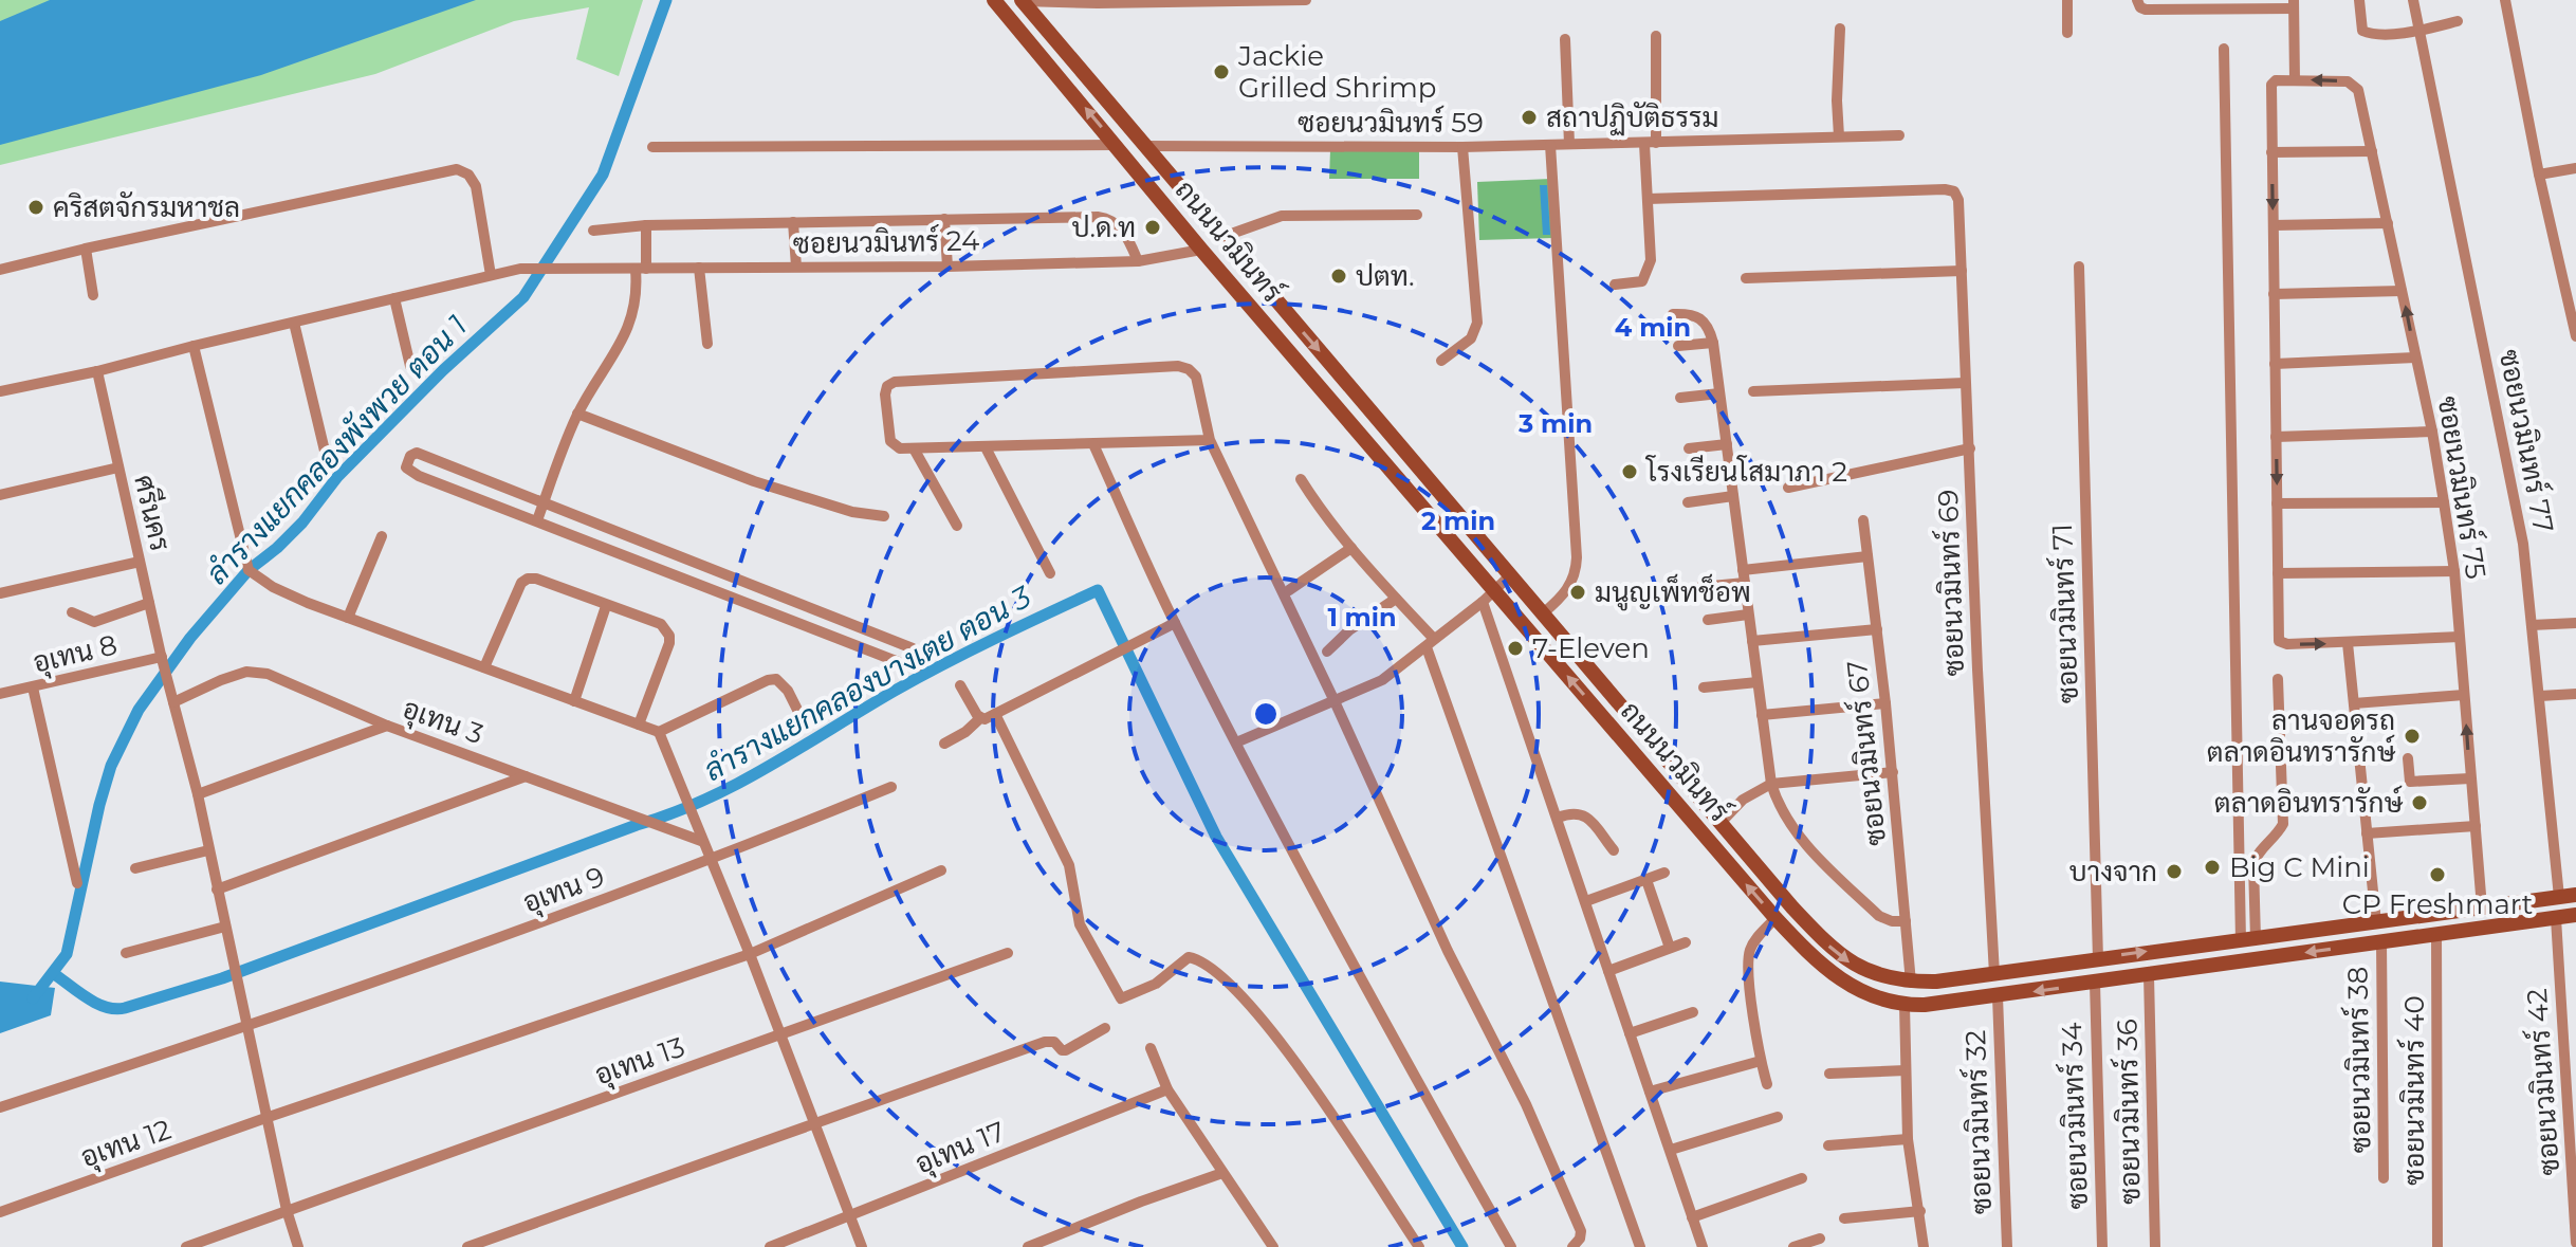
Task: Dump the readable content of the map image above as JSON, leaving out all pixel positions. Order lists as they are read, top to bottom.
{
  "streets": {
    "main road": ["ถนนนวมินทร์"],
    "street": [
      "ซอยนวมินทร์ 59",
      "ซอยนวมินทร์ 24",
      "ซอยนวมินทร์ 77",
      "ซอยนวมินทร์ 75",
      "ศรีนคร",
      "ซอยนวมินทร์ 69",
      "ซอยนวมินทร์ 71",
      "อุเทน 8",
      "อุเทน 3",
      "ซอยนวมินทร์ 67",
      "อุเทน 9",
      "ซอยนวมินทร์ 38",
      "อุเทน 13",
      "ซอยนวมินทร์ 42",
      "ซอยนวมินทร์ 40",
      "ซอยนวมินทร์ 36",
      "ซอยนวมินทร์ 34",
      "ซอยนวมินทร์ 32",
      "อุเทน 12",
      "อุเทน 17"
    ]
  },
  "crossings": [
    ["ซอยนวมินทร์ 59", "ถนนนวมินทร์"],
    ["ถนนนวมินทร์", "ซอยนวมินทร์ 24"],
    ["ถนนนวมินทร์", "ซอยนวมินทร์ 77"],
    ["ถนนนวมินทร์", "ซอยนวมินทร์ 75"],
    ["ถนนนวมินทร์", "ซอยนวมินทร์ 69"],
    ["ถนนนวมินทร์", "ซอยนวมินทร์ 71"],
    ["ถนนนวมินทร์", "ซอยนวมินทร์ 67"],
    ["ถนนนวมินทร์", "ซอยนวมินทร์ 38"],
    ["ถนนนวมินทร์", "ซอยนวมินทร์ 42"],
    ["ถนนนวมินทร์", "ซอยนวมินทร์ 40"],
    ["ถนนนวมินทร์", "ซอยนวมินทร์ 36"],
    ["ถนนนวมินทร์", "ซอยนวมินทร์ 34"],
    ["ถนนนวมินทร์", "ซอยนวมินทร์ 32"],
    ["ซอยนวมินทร์ 24", "ศรีนคร"],
    ["ศรีนคร", "อุเทน 8"],
    ["ศรีนคร", "อุเทน 3"],
    ["ศรีนคร", "อุเทน 9"],
    ["ศรีนคร", "อุเทน 13"],
    ["ศรีนคร", "อุเทน 12"]
  ],
  "water": ["ลำรางแยกคลองพังพวย ตอน 1", "ลำรางแยกคลองบางเตย ตอน 3"],
  "places": [
    "Jackie Grilled Shrimp",
    "สถาปฏิบัติธรรม",
    "คริสตจักรมหาชล",
    "ป.ด.ท",
    "ปตท.",
    "โรงเรียนโสมาภา 2",
    "มนูญเพ็ทช็อพ",
    "7-Eleven",
    "ลานจอดรถ ตลาดอินทรารักษ์",
    "ตลาดอินทรารักษ์",
    "Big C Mini",
    "บางจาก",
    "CP Freshmart"
  ],
  "rings": [
    "4 min",
    "3 min",
    "2 min",
    "1 min"
  ]
}
